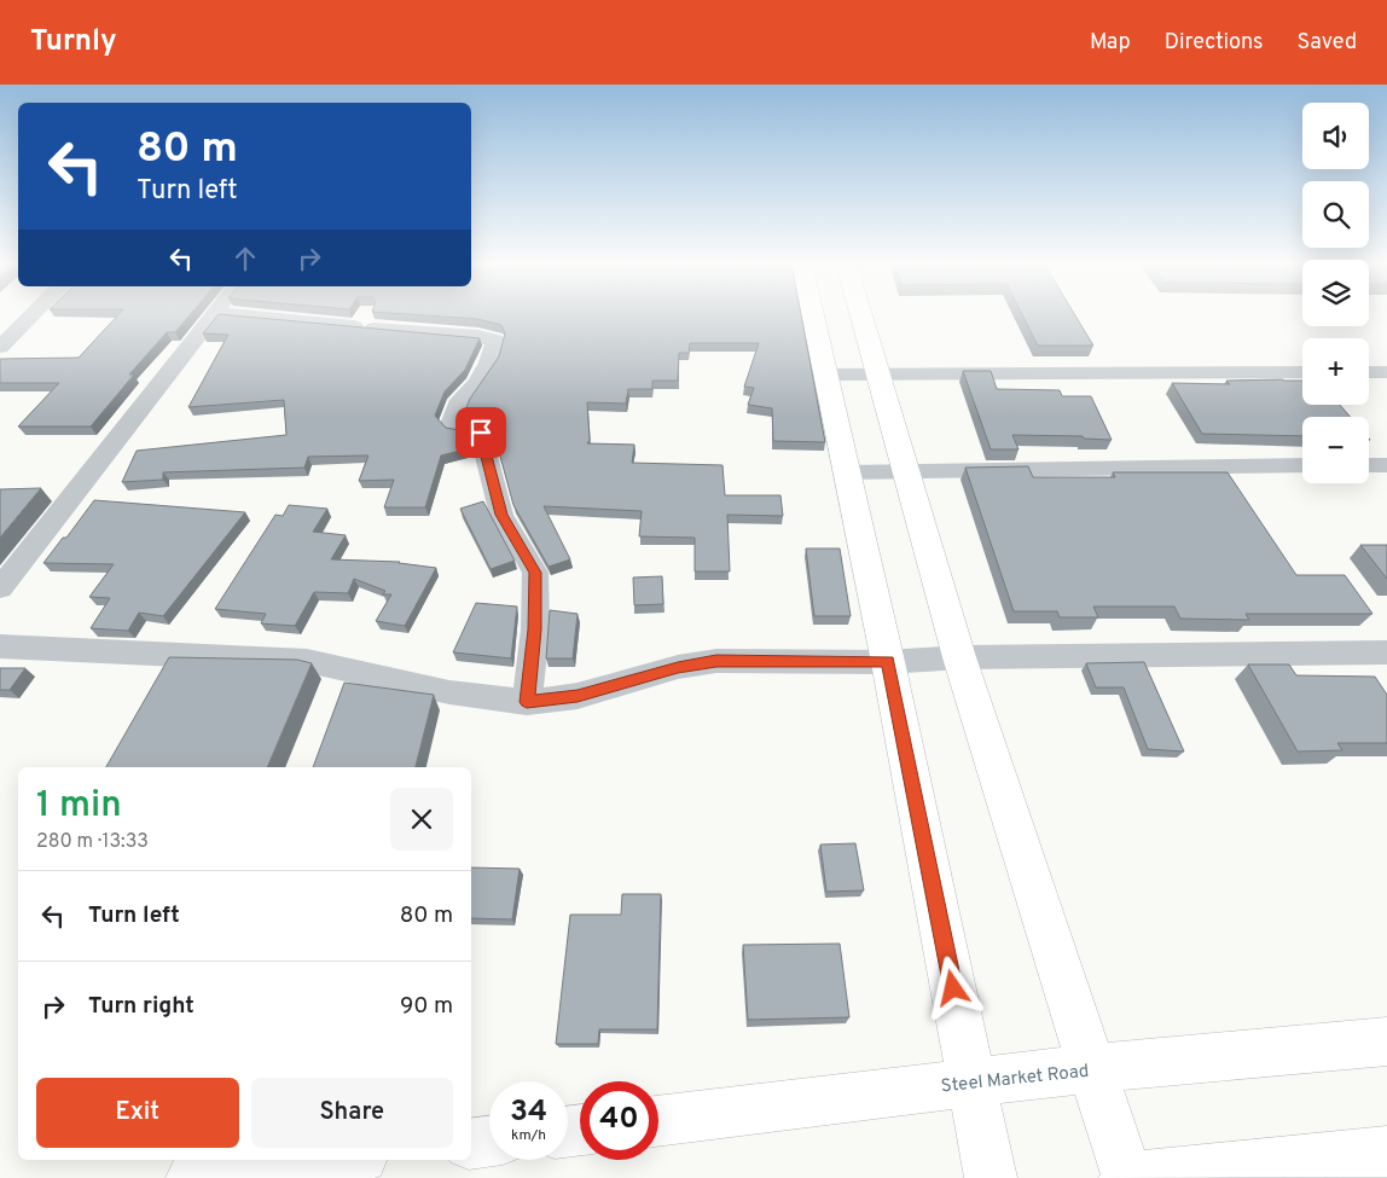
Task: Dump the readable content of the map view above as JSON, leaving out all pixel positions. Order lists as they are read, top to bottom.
{
  "streets": {
    "street": ["Steel Market Road"]
  },
  "page": {
    "header": "Turnly",
    "nav": ["Map", "Directions", "Saved"],
    "map_buttons": ["+", "−"],
    "turn": ["80 m", "Turn left"],
    "heading": ["1 min", "280 m · 13:33"],
    "list": [
      {
        "name": "Turn left",
        "value": "80 m"
      },
      {
        "name": "Turn right",
        "value": "90 m"
      }
    ],
    "buttons": ["Exit", "Share"],
    "speed": "34 km/h",
    "limit": "40"
  }
}
